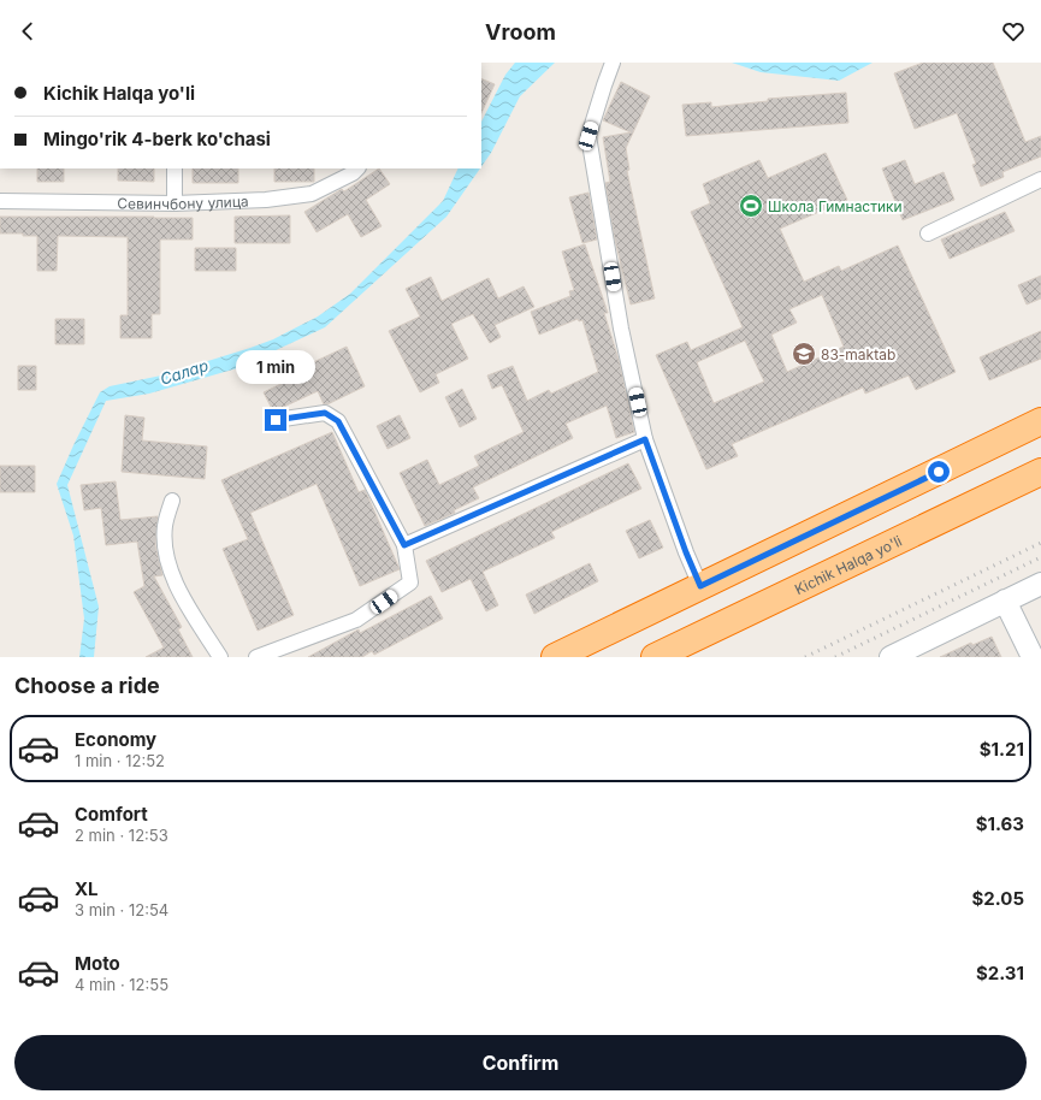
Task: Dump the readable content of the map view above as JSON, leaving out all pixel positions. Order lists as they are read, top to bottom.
{
  "streets": {
    "highway": ["Kichik Halqa yo'li"],
    "street": ["Севинчбону улица"]
  },
  "water": ["Салар"],
  "places": {
    "sports": ["Школа Гимнастики"],
    "school or university": ["83-maktab"]
  },
  "page": {
    "header": "Vroom",
    "banner": ["Kichik Halqa yo'li", "Mingo'rik 4-berk ko'chasi"],
    "bubble": "1 min",
    "heading": "Choose a ride",
    "list": [
      {
        "name": "Economy",
        "note": "1 min · 12:52",
        "value": "$1.21"
      },
      {
        "name": "Comfort",
        "note": "2 min · 12:53",
        "value": "$1.63"
      },
      {
        "name": "XL",
        "note": "3 min · 12:54",
        "value": "$2.05"
      },
      {
        "name": "Moto",
        "note": "4 min · 12:55",
        "value": "$2.31"
      }
    ],
    "buttons": "Confirm"
  }
}
